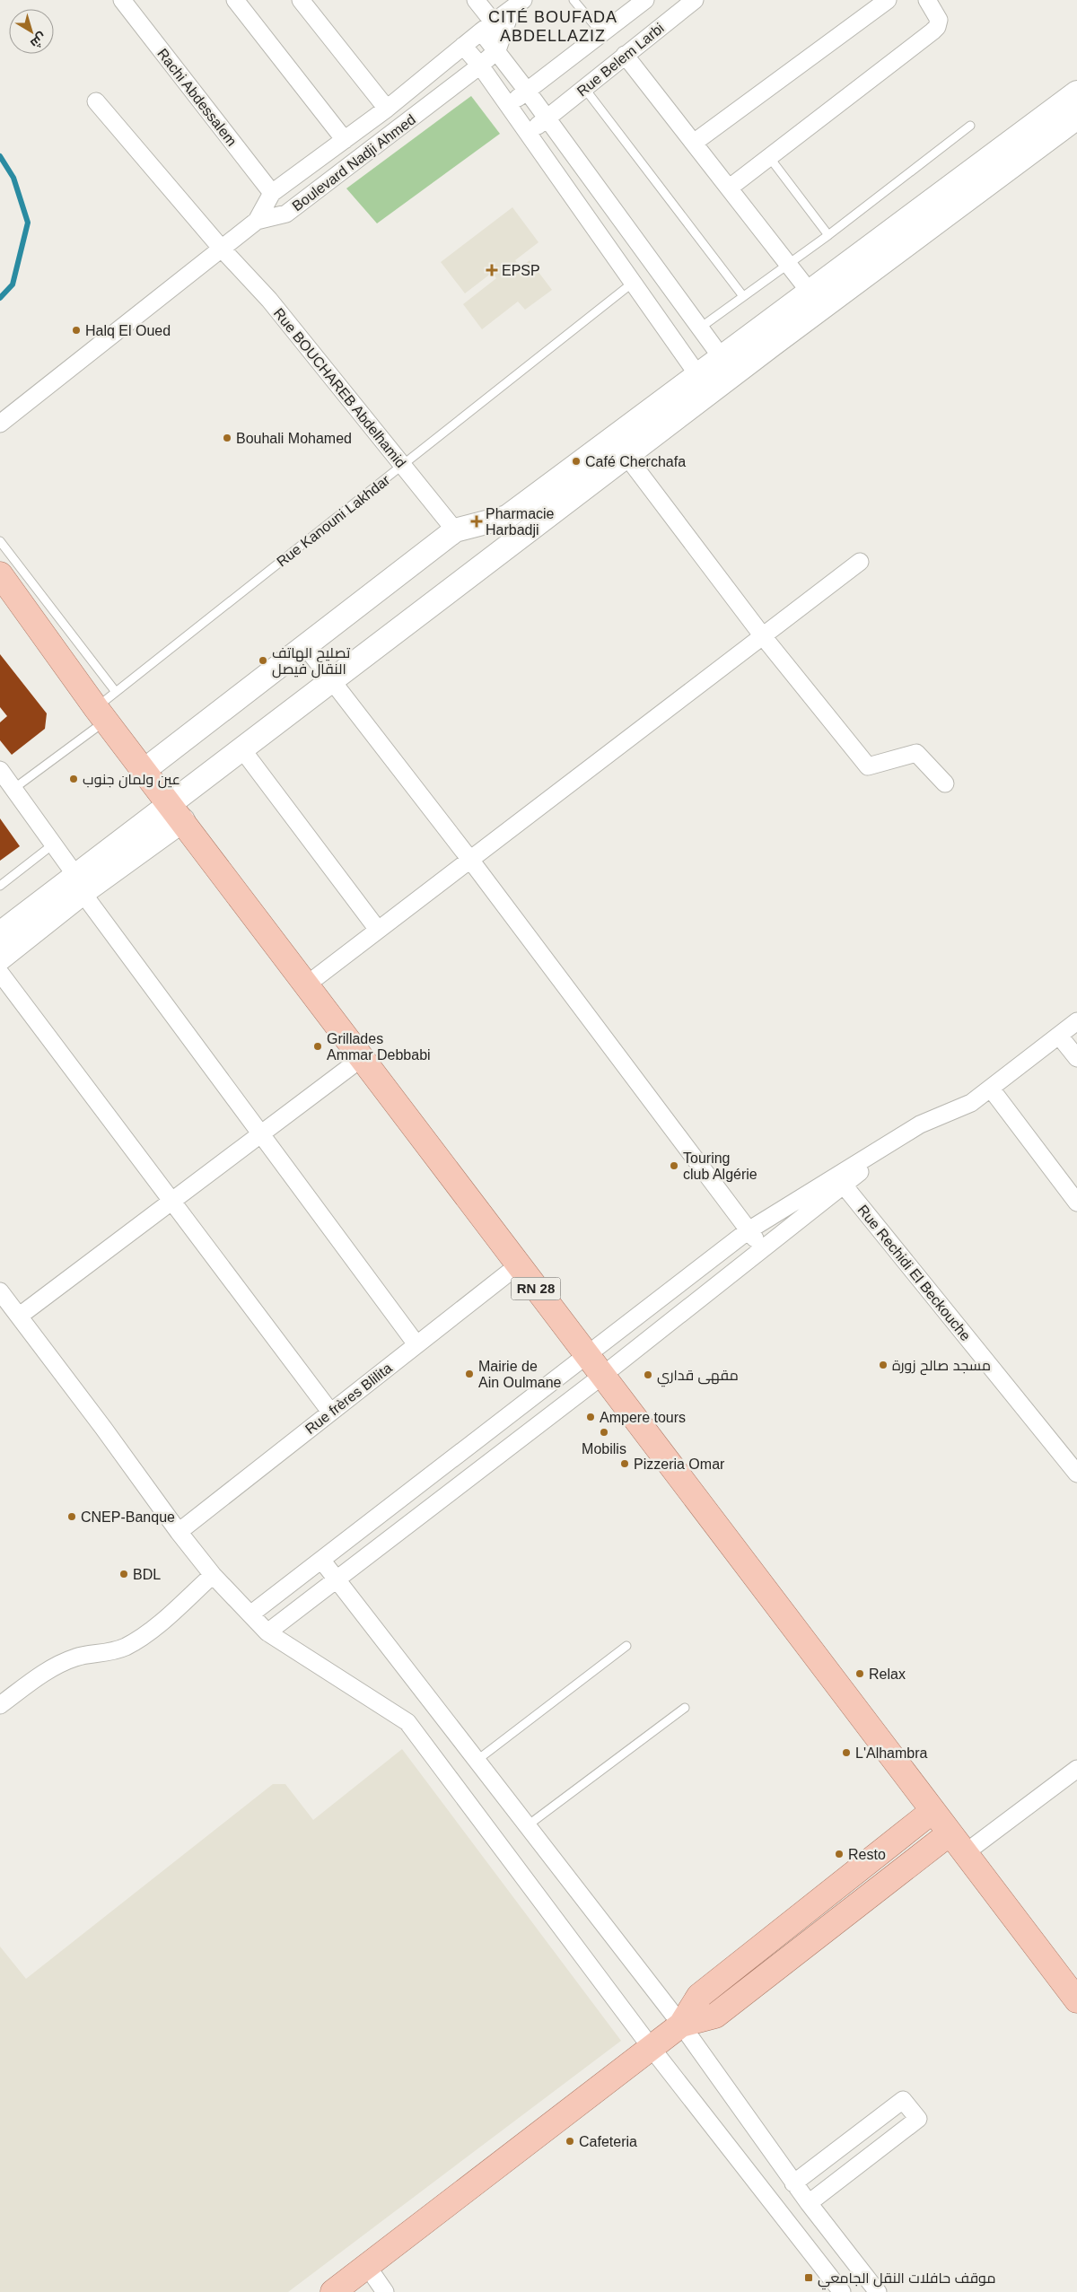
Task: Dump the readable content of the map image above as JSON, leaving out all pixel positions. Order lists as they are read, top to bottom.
{
  "streets": {
    "main road": ["RN 28"],
    "street": [
      "Rue Belem Larbi",
      "Rachi Abdessalem",
      "Boulevard Nadji Ahmed",
      "Rue BOUCHAREB Abdelhamid",
      "Rue Rechidi El Beckouche",
      "Rue frères Blilita"
    ],
    "lane": ["Rue Kanouni Lakhdar"]
  },
  "crossings": [
    ["Boulevard Nadji Ahmed", "Rue BOUCHAREB Abdelhamid"],
    ["Rue BOUCHAREB Abdelhamid", "Rue Kanouni Lakhdar"],
    ["Rue Kanouni Lakhdar", "RN 28"],
    ["RN 28", "Rue frères Blilita"]
  ],
  "districts": ["CITÉ BOUFADA ABDELLAZIZ"],
  "places": {
    "health": ["EPSP", "Pharmacie Harbadji"],
    "other": [
      "Halq El Oued",
      "Bouhali Mohamed",
      "Café Cherchafa",
      "تصليح الهاتف النقال فيصل",
      "عين ولمان جنوب",
      "Grillades Ammar Debbabi",
      "Touring club Algérie",
      "مسجد صالح زورة",
      "Mairie de Ain Oulmane",
      "مقهى قداري",
      "Ampere tours",
      "Mobilis",
      "Pizzeria Omar",
      "CNEP-Banque",
      "BDL",
      "Relax",
      "L'Alhambra",
      "Resto",
      "Cafeteria"
    ],
    "transit": ["موقف حافلات النقل الجامعي"]
  },
  "north": "bottom right"
}
